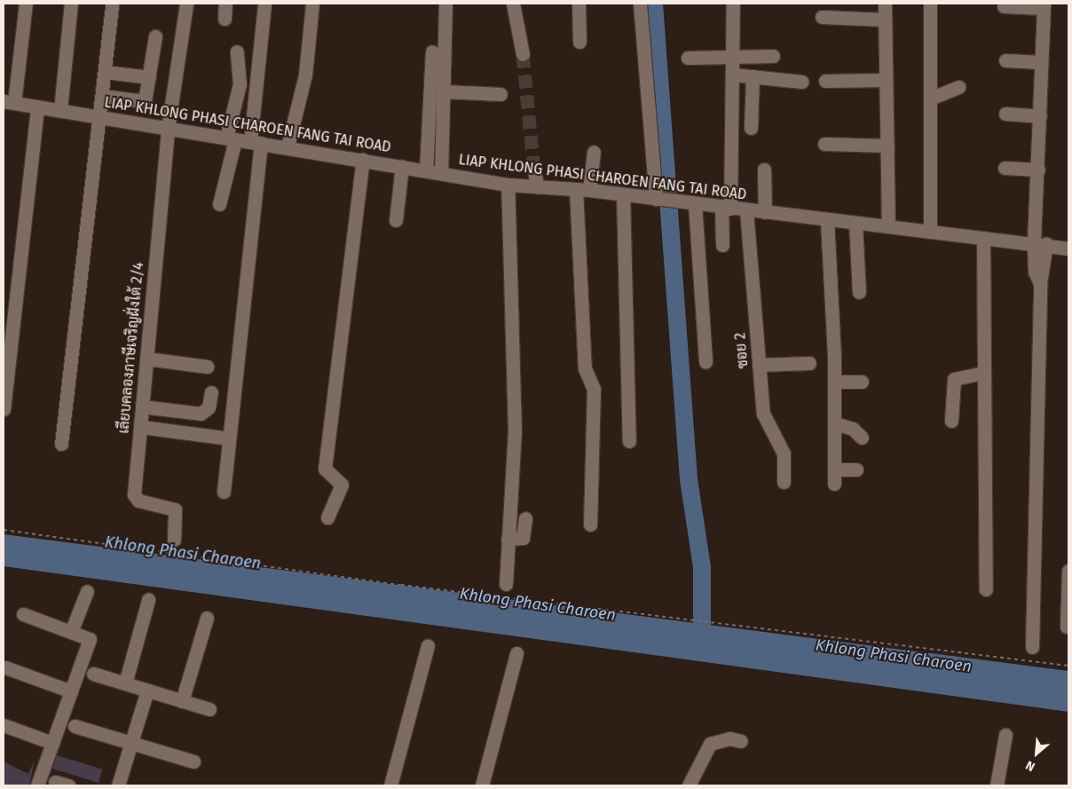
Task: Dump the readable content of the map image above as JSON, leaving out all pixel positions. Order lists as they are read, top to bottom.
{
  "streets": {
    "street": ["LIAP KHLONG PHASI CHAROEN FANG TAI ROAD", "เลียบคลองภาษีเจริญฝั่งใต้ 2/4", "ซอย 2"]
  },
  "crossings": [
    ["LIAP KHLONG PHASI CHAROEN FANG TAI ROAD", "เลียบคลองภาษีเจริญฝั่งใต้ 2/4"],
    ["LIAP KHLONG PHASI CHAROEN FANG TAI ROAD", "ซอย 2"]
  ],
  "water": ["Khlong Phasi Charoen"],
  "north": "bottom left"
}
